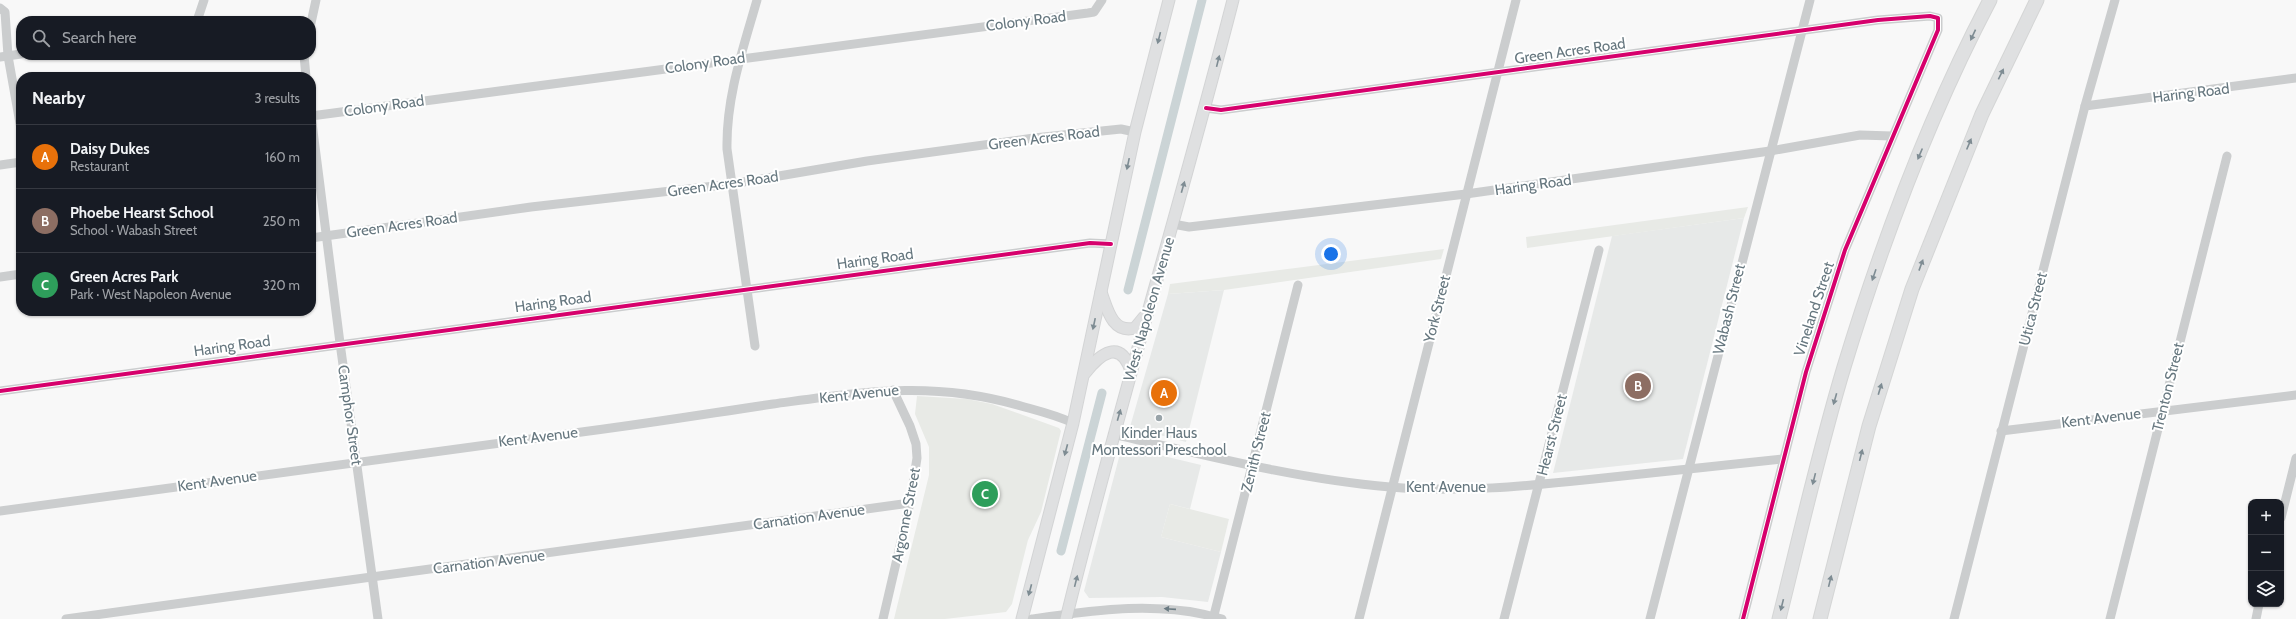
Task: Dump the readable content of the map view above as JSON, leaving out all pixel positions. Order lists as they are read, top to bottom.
{
  "streets": {
    "main road": ["West Napoleon Avenue"],
    "street": [
      "Colony Road",
      "Green Acres Road",
      "Haring Road",
      "York Street",
      "Wabash Street",
      "Vineland Street",
      "Utica Street",
      "Trenton Street",
      "Kent Avenue",
      "Camphor Street",
      "Hearst Street",
      "Zenith Street",
      "Argonne Street",
      "Carnation Avenue"
    ]
  },
  "crossings": [
    ["Green Acres Road", "West Napoleon Avenue"],
    ["Green Acres Road", "York Street"],
    ["Green Acres Road", "Wabash Street"],
    ["Green Acres Road", "Vineland Street"],
    ["Green Acres Road", "Camphor Street"],
    ["Haring Road", "West Napoleon Avenue"],
    ["Haring Road", "York Street"],
    ["Haring Road", "Wabash Street"],
    ["Haring Road", "Vineland Street"],
    ["Haring Road", "Utica Street"],
    ["Haring Road", "Camphor Street"],
    ["West Napoleon Avenue", "Kent Avenue"],
    ["York Street", "Kent Avenue"],
    ["Wabash Street", "Kent Avenue"],
    ["Vineland Street", "Kent Avenue"],
    ["Utica Street", "Kent Avenue"],
    ["Trenton Street", "Kent Avenue"],
    ["Kent Avenue", "Camphor Street"],
    ["Kent Avenue", "Hearst Street"],
    ["Kent Avenue", "Zenith Street"],
    ["Kent Avenue", "Argonne Street"],
    ["Camphor Street", "Carnation Avenue"],
    ["Argonne Street", "Carnation Avenue"]
  ],
  "places": ["Kinder Haus Montessori Preschool"],
  "page": {
    "search": "Search here",
    "heading": ["Nearby", "3 results"],
    "list": [
      {
        "mark": "A",
        "name": "Daisy Dukes",
        "note": "Restaurant",
        "value": "160 m"
      },
      {
        "mark": "B",
        "name": "Phoebe Hearst School",
        "note": "School · Wabash Street",
        "value": "250 m"
      },
      {
        "mark": "C",
        "name": "Green Acres Park",
        "note": "Park · West Napoleon Avenue",
        "value": "320 m"
      }
    ],
    "pins": ["B", "A", "C"],
    "map_buttons": ["+", "−"]
  }
}
